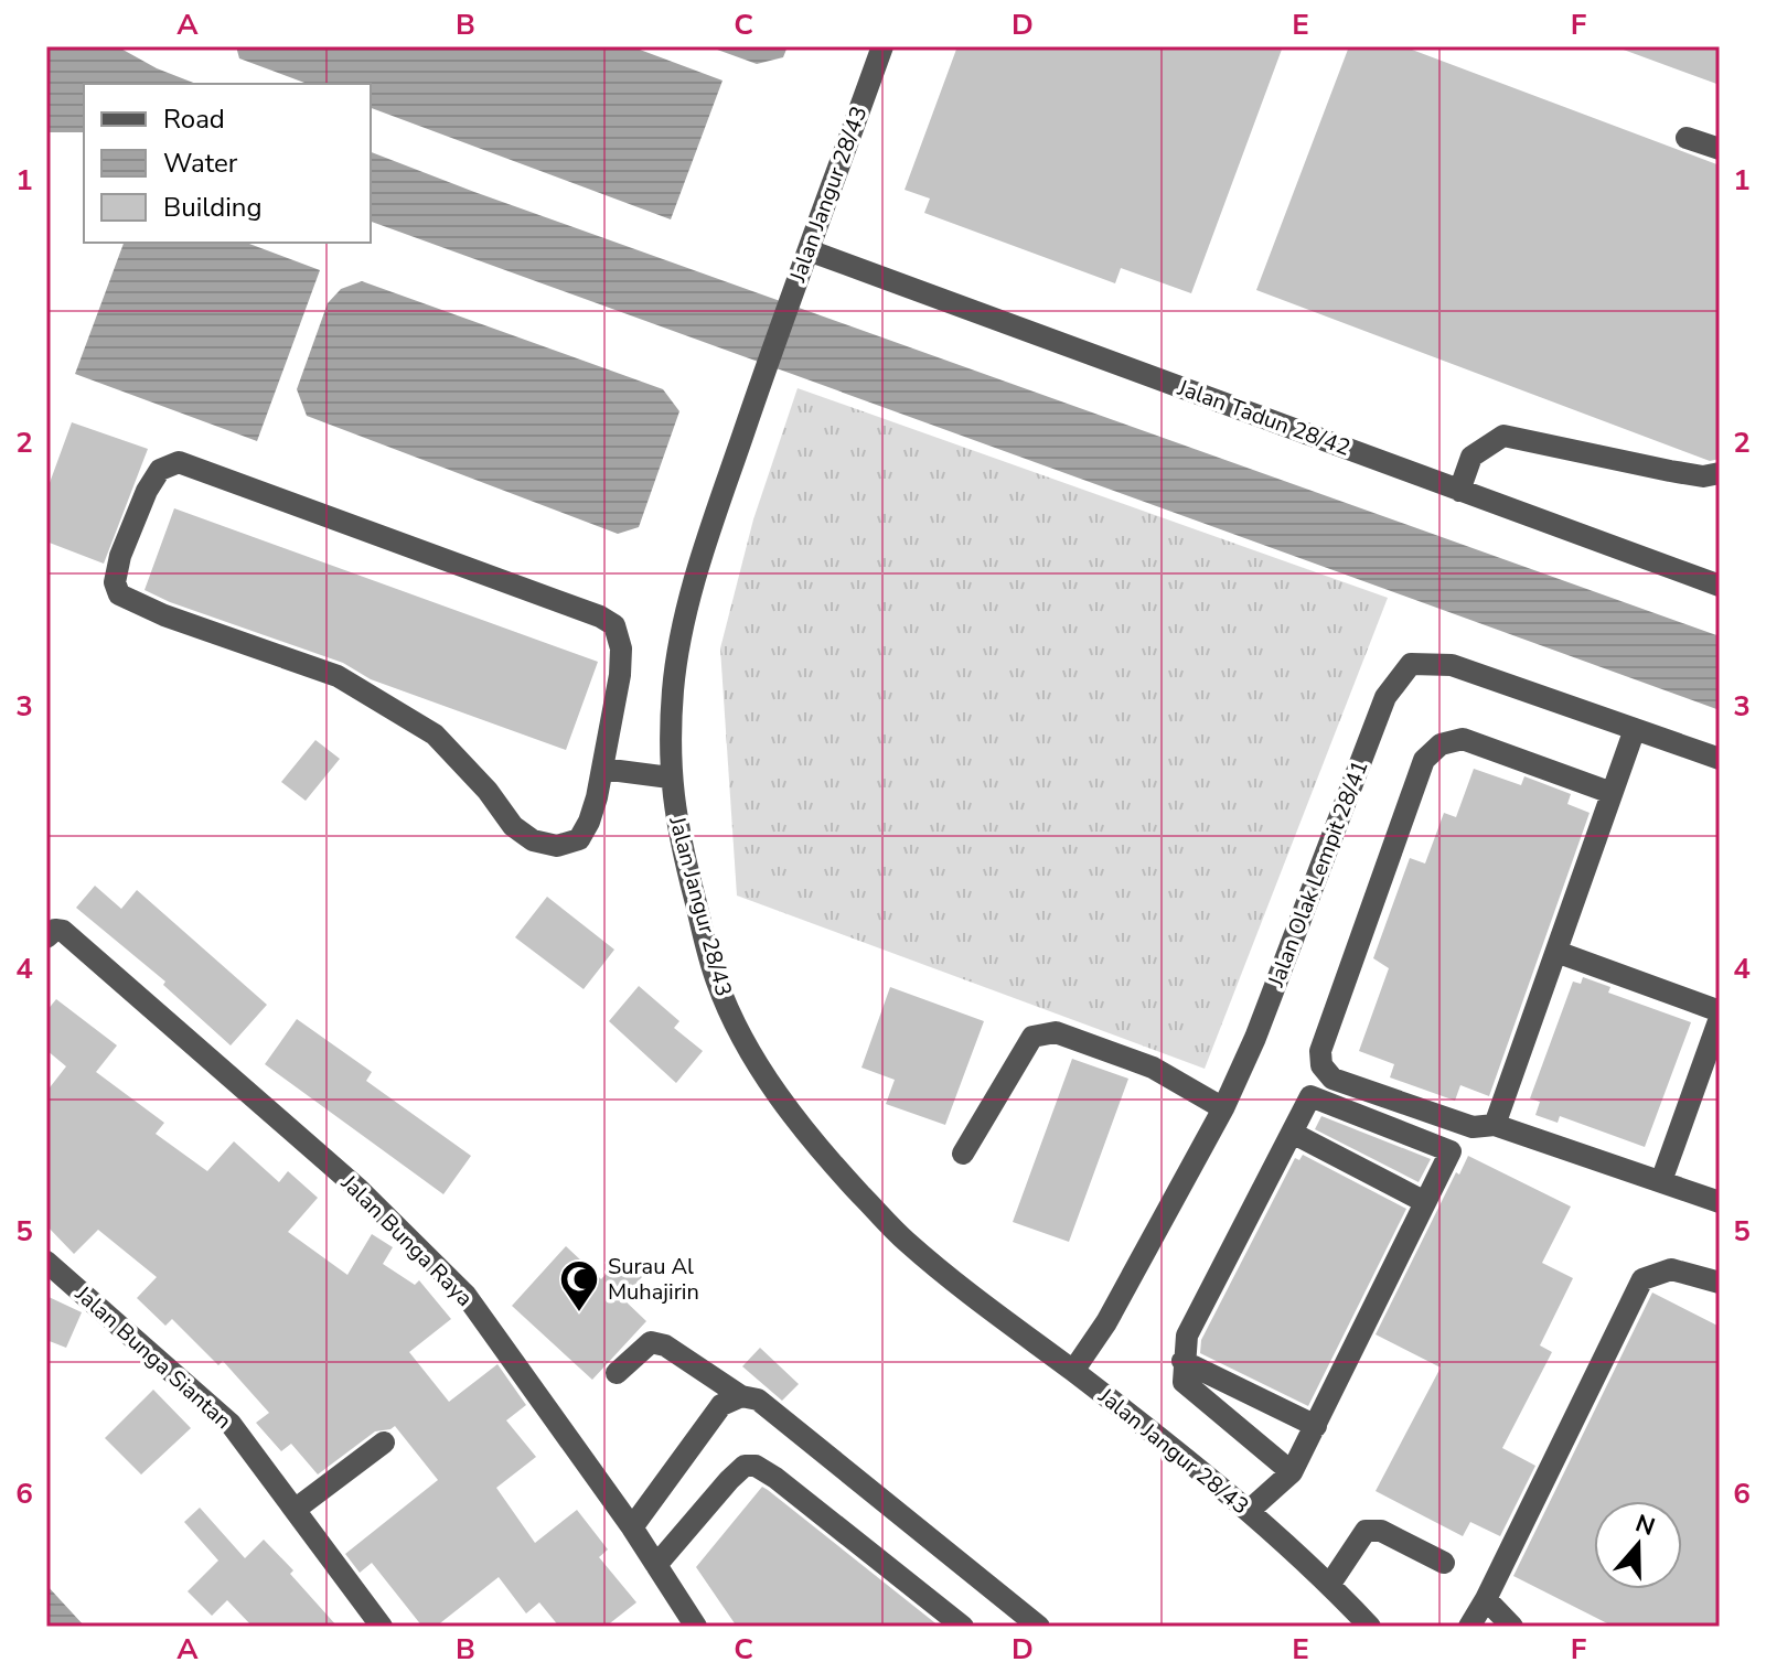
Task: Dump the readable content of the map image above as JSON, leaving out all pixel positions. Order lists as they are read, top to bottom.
{
  "streets": {
    "street": [
      "Jalan Jangur 28/43",
      "Jalan Tadun 28/42",
      "Jalan Olak Lempit 28/41",
      "Jalan Bunga Raya",
      "Jalan Bunga Siantan"
    ]
  },
  "crossings": [
    ["Jalan Jangur 28/43", "Jalan Tadun 28/42"],
    ["Jalan Jangur 28/43", "Jalan Olak Lempit 28/41"]
  ],
  "places": {
    "mosque": ["Surau Al Muhajirin"]
  },
  "legend": ["Road", "Water", "Building"],
  "north": "top",
  "grid": {
    "columns": [
      "A",
      "B",
      "C",
      "D",
      "E",
      "F"
    ],
    "rows": [
      "1",
      "2",
      "3",
      "4",
      "5",
      "6"
    ]
  }
}
